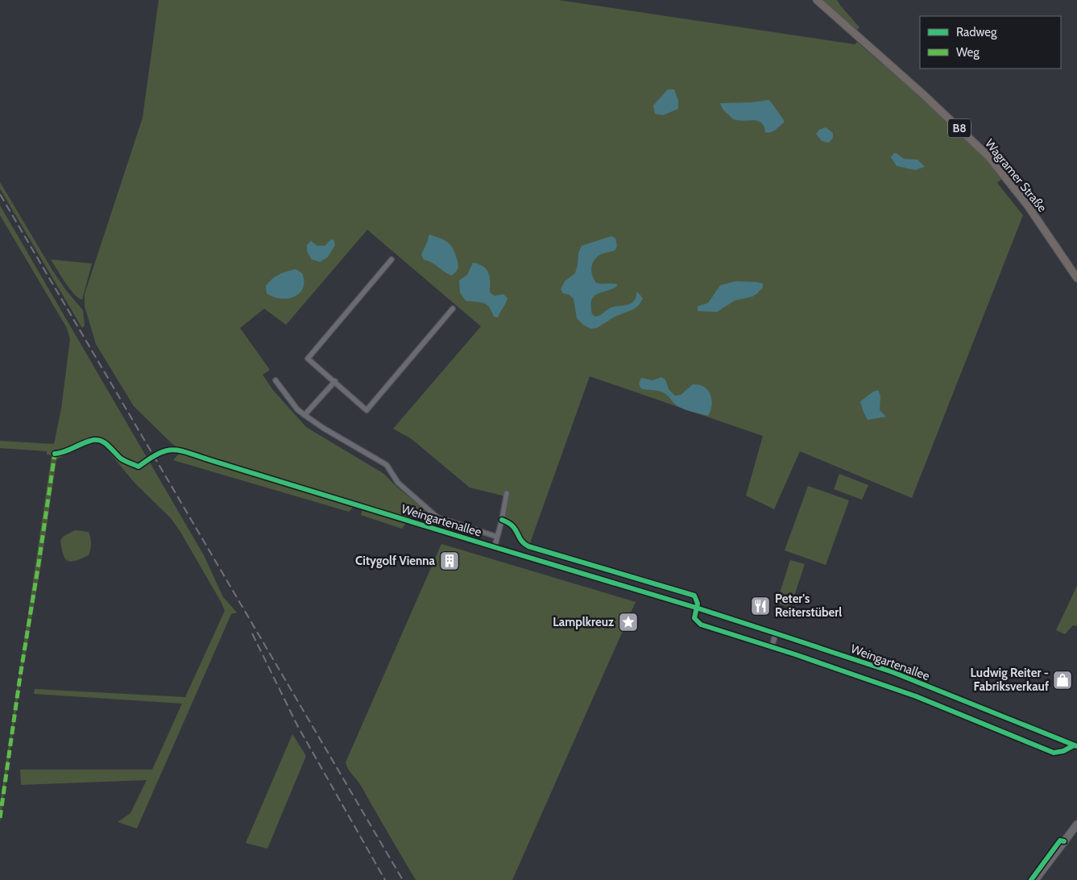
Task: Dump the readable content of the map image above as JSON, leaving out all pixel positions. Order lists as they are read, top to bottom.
{
  "streets": {
    "main road": ["B8", "Wagramer Straße"],
    "street": ["Weingartenallee"]
  },
  "places": {
    "building": ["Citygolf Vienna"],
    "restaurant": ["Peter's Reiterstüberl"],
    "place": ["Lamplkreuz"],
    "shop": ["Ludwig Reiter - Fabriksverkauf"]
  },
  "legend": ["Radweg", "Weg"]
}
